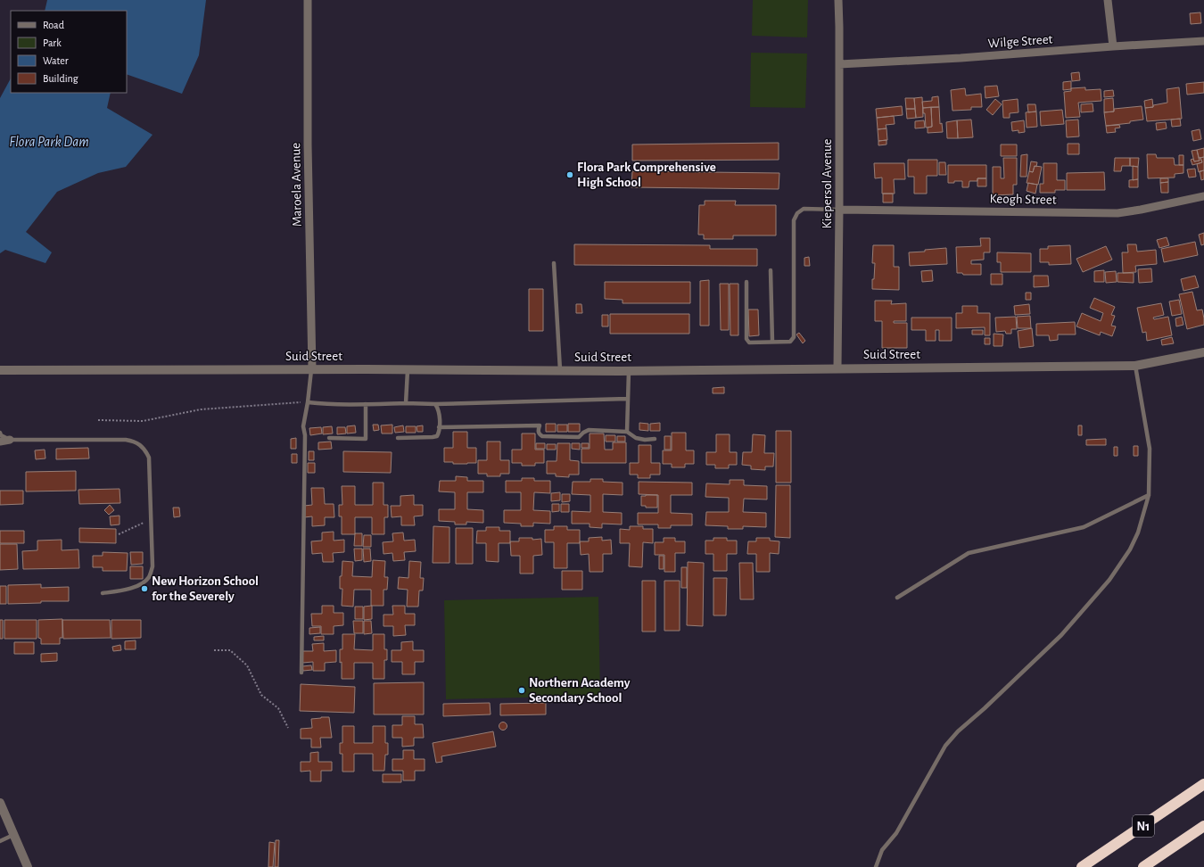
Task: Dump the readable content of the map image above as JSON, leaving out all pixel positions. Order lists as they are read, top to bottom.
{
  "streets": {
    "highway": ["N1"],
    "street": [
      "Wilge Street",
      "Kiepersol Avenue",
      "Maroela Avenue",
      "Keogh Street",
      "Suid Street"
    ]
  },
  "crossings": [
    ["Wilge Street", "Kiepersol Avenue"],
    ["Kiepersol Avenue", "Keogh Street"],
    ["Kiepersol Avenue", "Suid Street"],
    ["Maroela Avenue", "Suid Street"]
  ],
  "water": ["Flora Park Dam"],
  "places": ["Flora Park Comprehensive High School", "New Horizon School for the Severely", "Northern Academy Secondary School"],
  "legend": [
    "Road",
    "Park",
    "Water",
    "Building"
  ]
}
